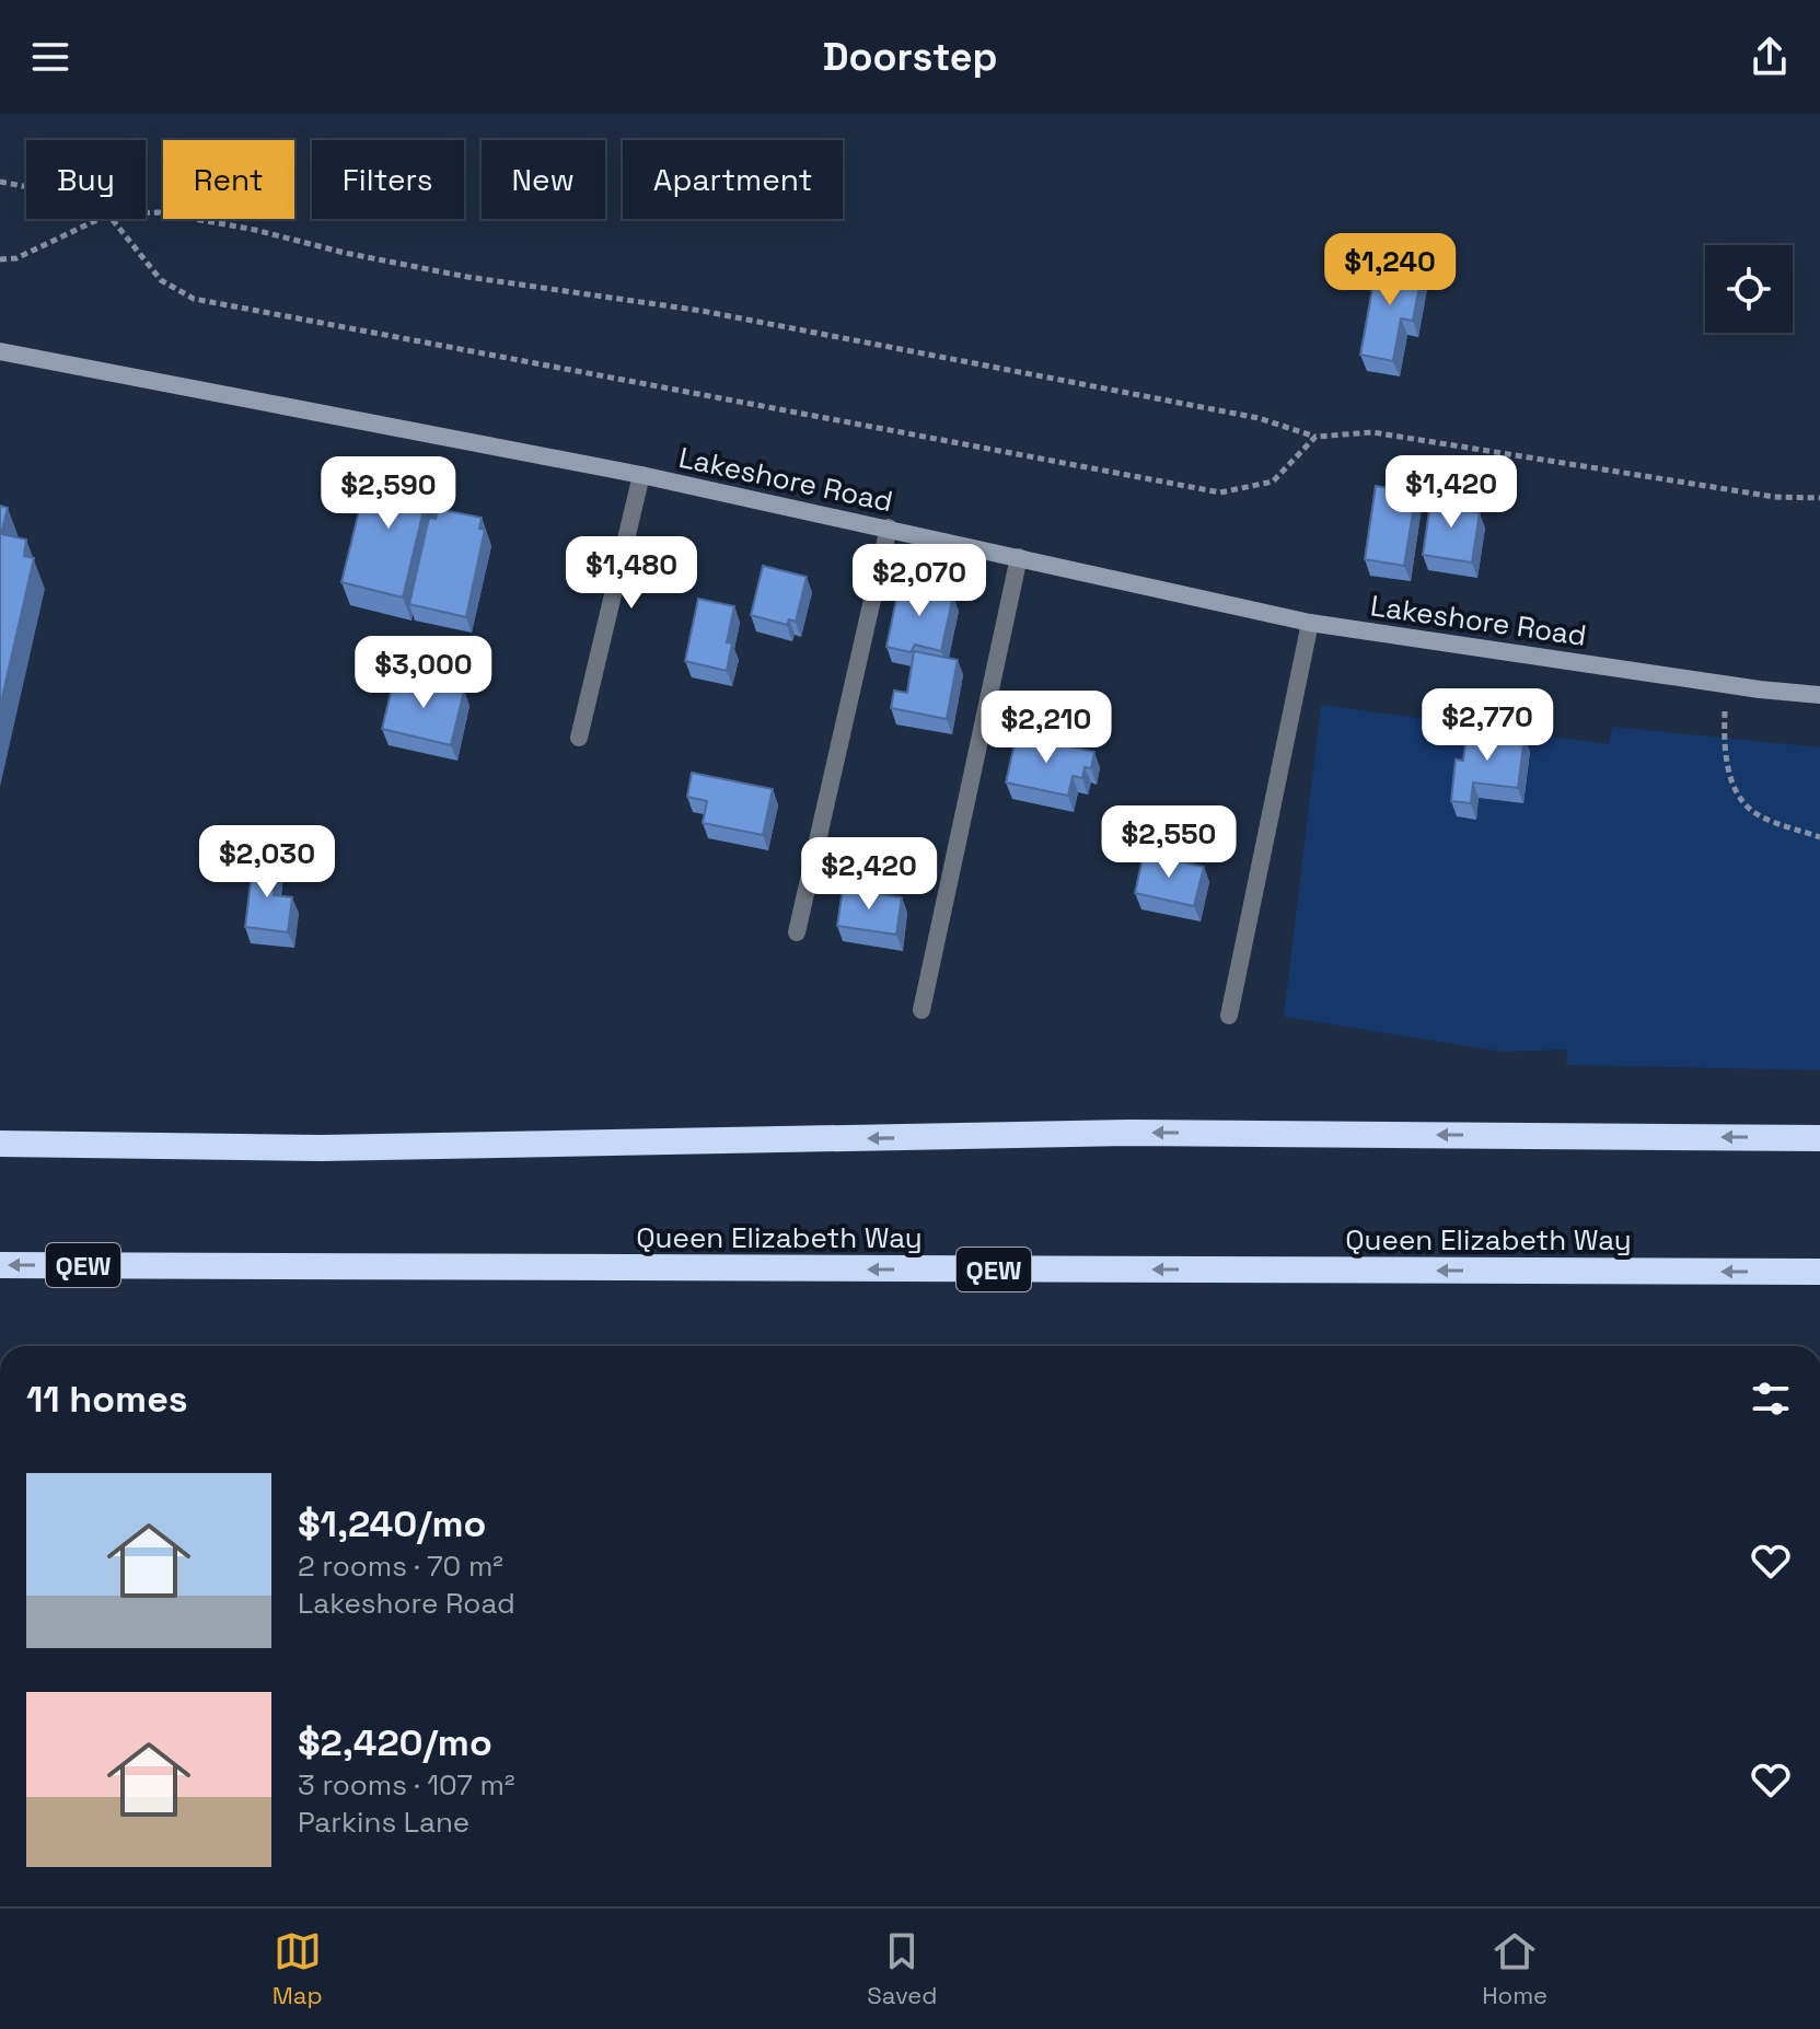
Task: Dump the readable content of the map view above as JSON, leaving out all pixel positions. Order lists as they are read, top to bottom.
{
  "streets": {
    "highway": ["Queen Elizabeth Way", "QEW"],
    "main road": ["Lakeshore Road"]
  },
  "page": {
    "header": "Doorstep",
    "chip": [
      "Buy",
      "Rent",
      "Filters",
      "New",
      "Apartment"
    ],
    "price": [
      "$1,240",
      "$1,420",
      "$2,590",
      "$1,480",
      "$2,070",
      "$3,000",
      "$2,770",
      "$2,210",
      "$2,550",
      "$2,030",
      "$2,420"
    ],
    "heading": "11 homes",
    "list": [
      {
        "name": "$1,240/mo",
        "note": "2 rooms · 70 m² · Lakeshore Road"
      },
      {
        "name": "$2,420/mo",
        "note": "3 rooms · 107 m² · Parkins Lane"
      }
    ],
    "tabs": ["Map", "Saved", "Home"]
  }
}
